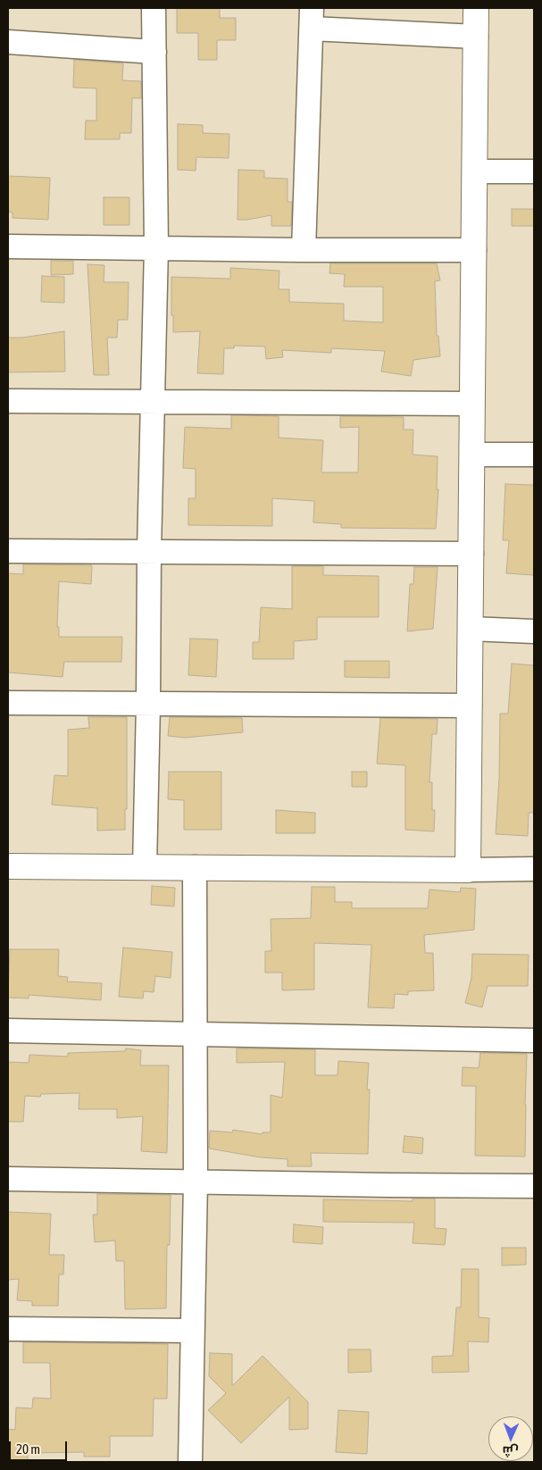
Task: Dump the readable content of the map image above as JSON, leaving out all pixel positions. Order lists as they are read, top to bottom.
{
  "scale_bar": "20 m",
  "north": "bottom"
}
